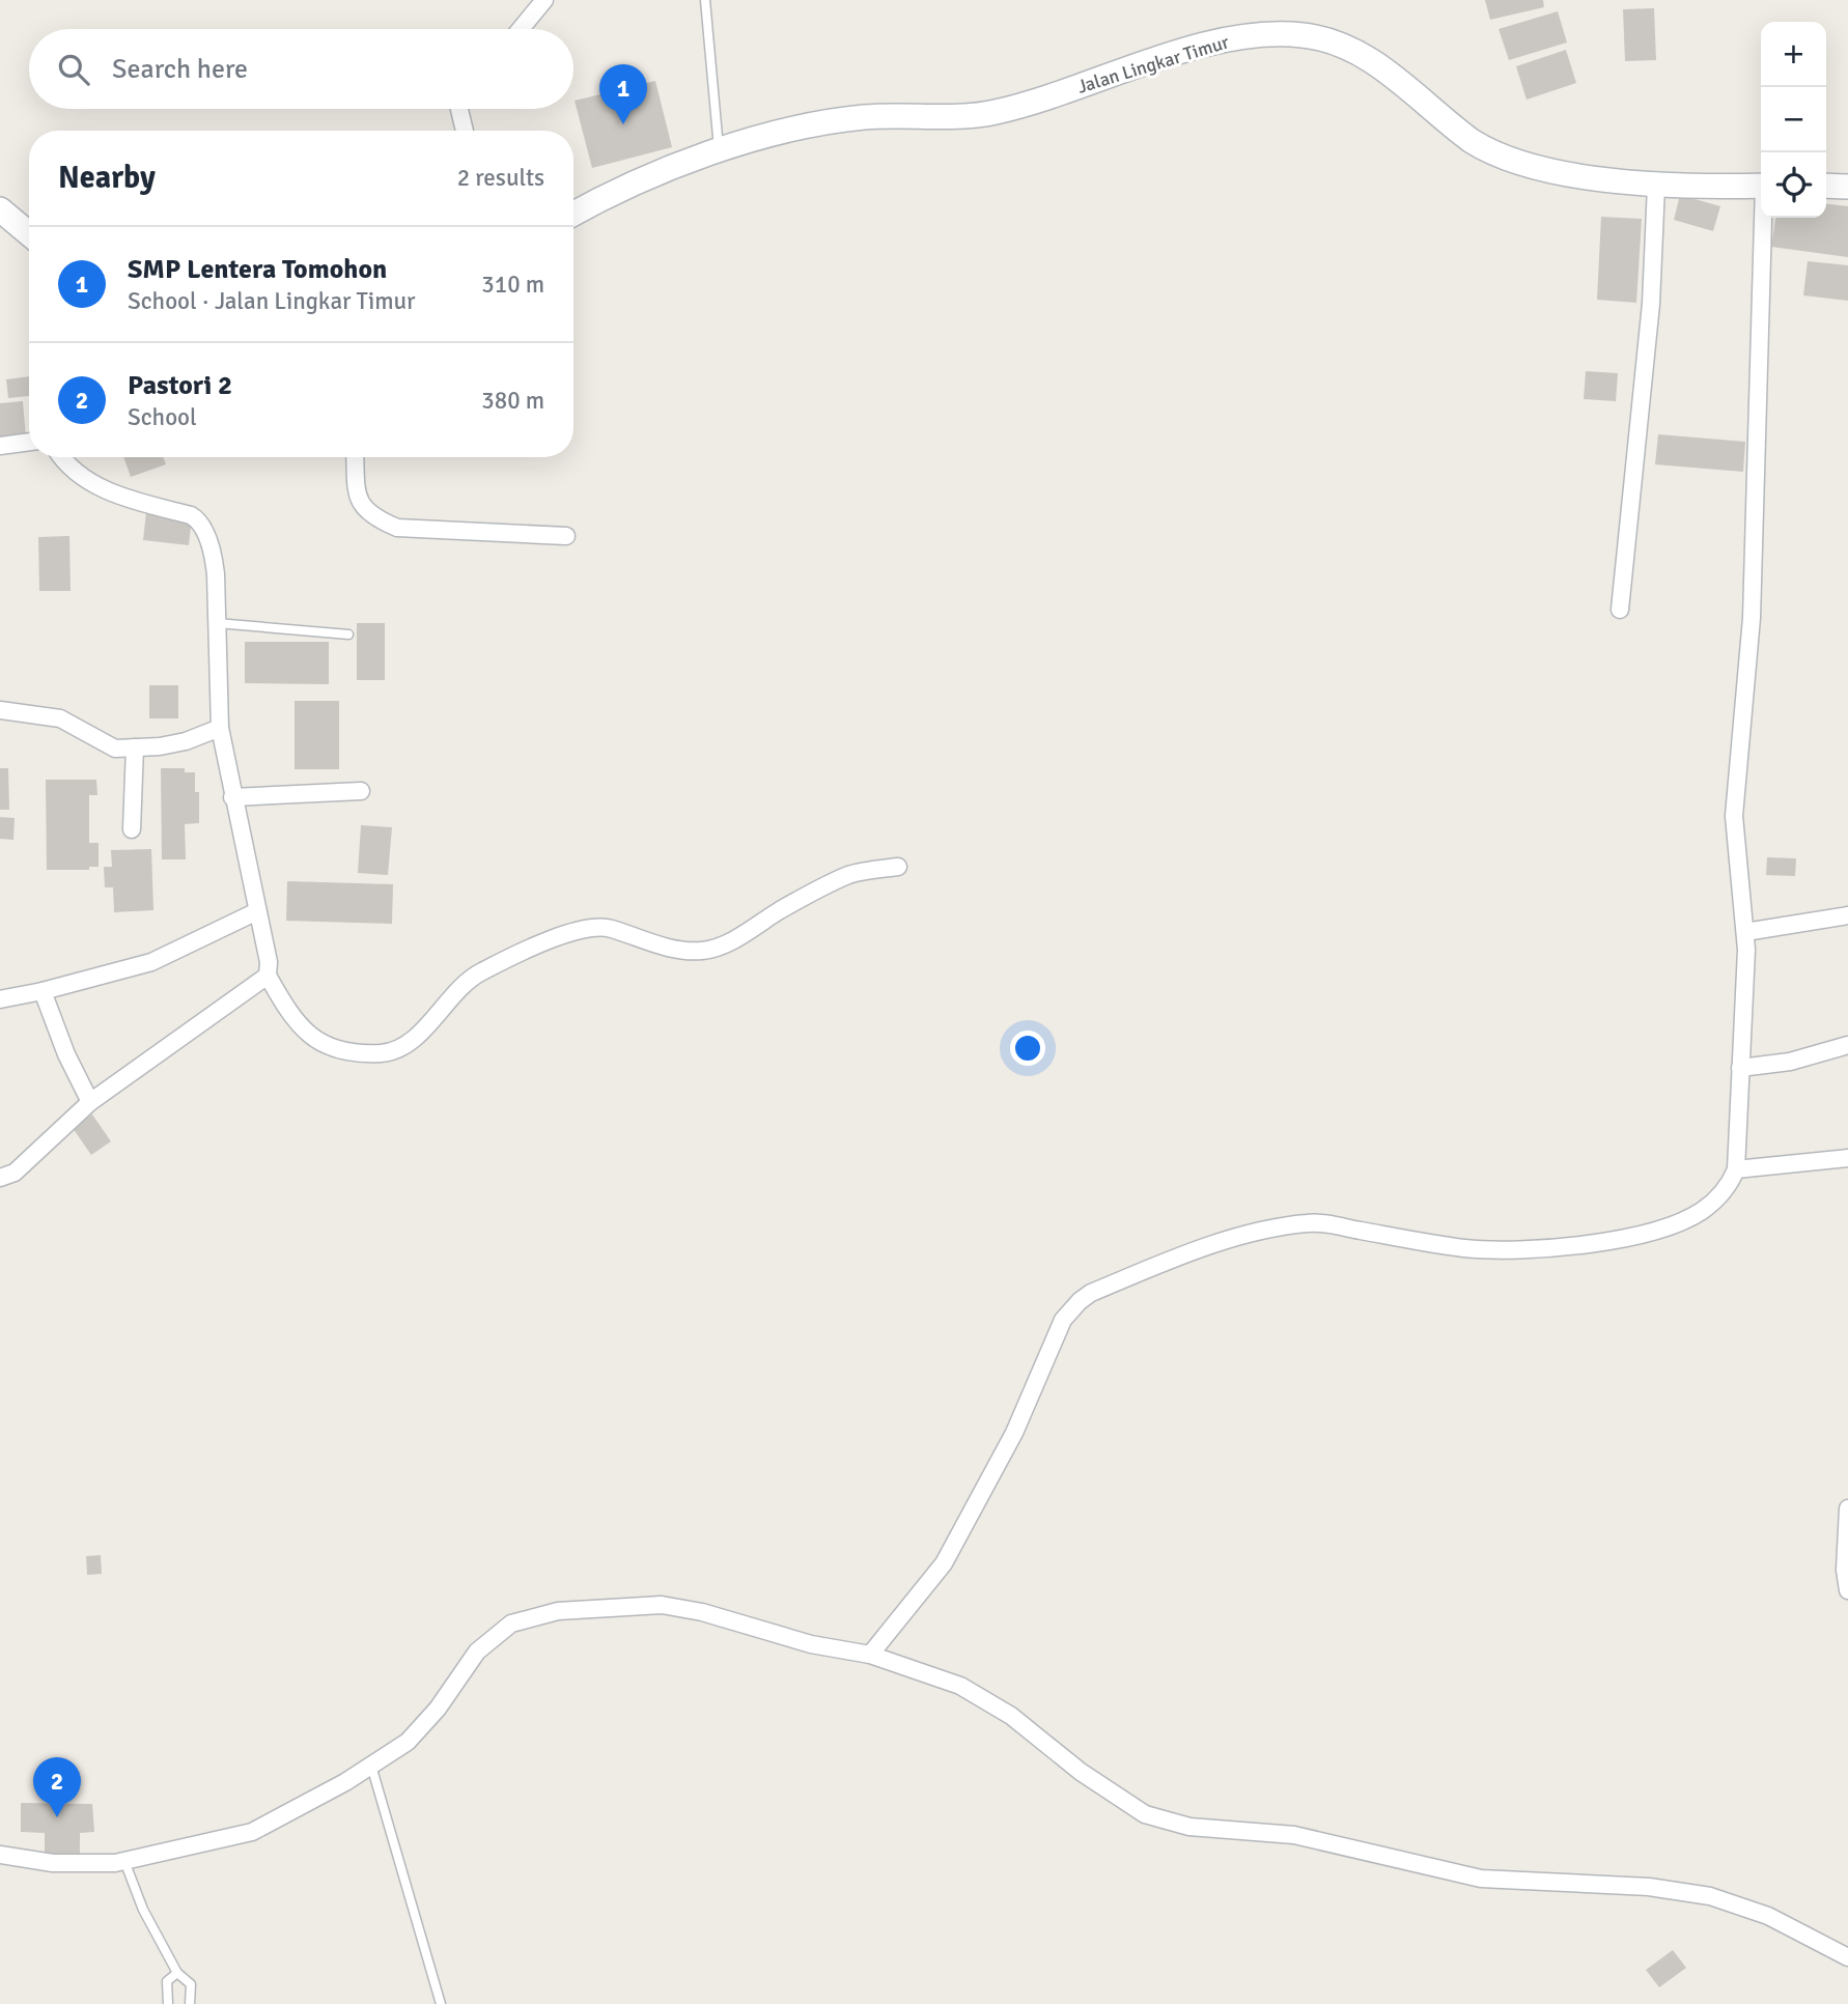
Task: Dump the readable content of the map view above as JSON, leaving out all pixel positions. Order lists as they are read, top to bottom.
{
  "streets": {
    "main road": ["Jalan Lingkar Timur"]
  },
  "page": {
    "map_buttons": ["+", "−"],
    "search": "Search here",
    "pins": ["1", "2"],
    "heading": ["Nearby", "2 results"],
    "list": [
      {
        "mark": "1",
        "name": "SMP Lentera Tomohon",
        "note": "School · Jalan Lingkar Timur",
        "value": "310 m"
      },
      {
        "mark": "2",
        "name": "Pastori 2",
        "note": "School",
        "value": "380 m"
      }
    ]
  }
}
